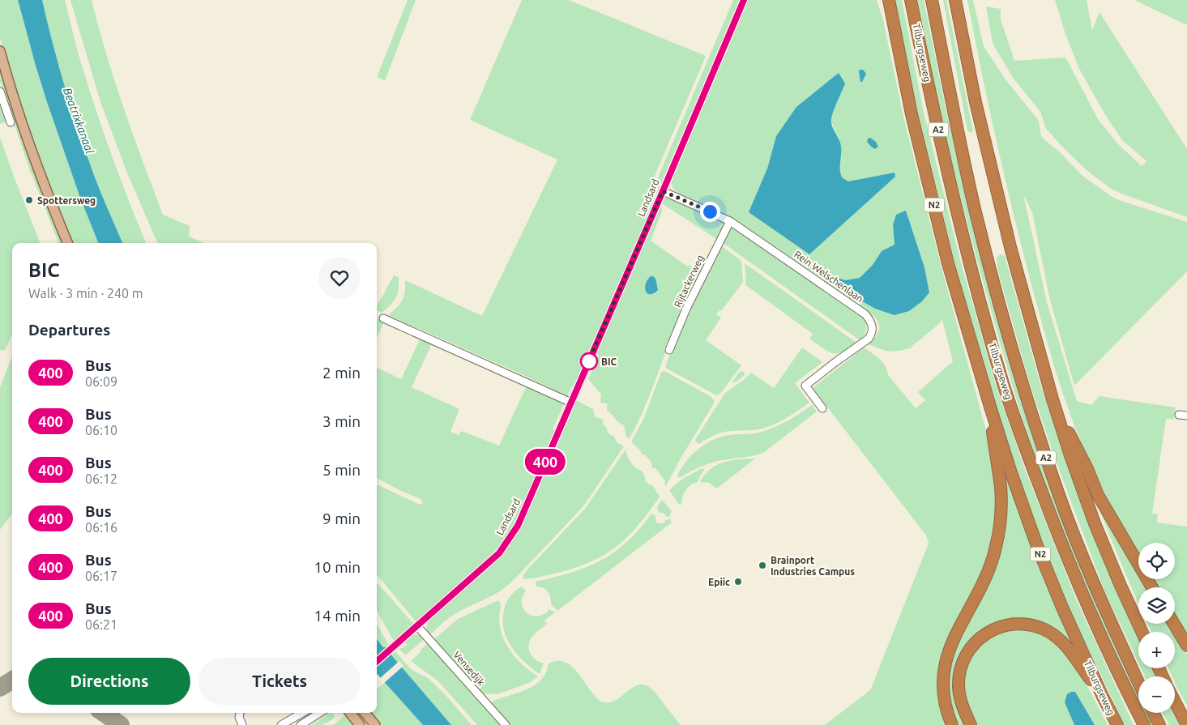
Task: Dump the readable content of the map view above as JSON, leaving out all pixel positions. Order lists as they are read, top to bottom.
{
  "streets": {
    "highway": ["Tilburgseweg", "A2", "N2"],
    "street": [
      "Landsard",
      "Rein Welschenlaan",
      "Rijtackerweg",
      "Vensedijk"
    ]
  },
  "crossings": [
    ["Tilburgseweg", "N2"],
    ["Landsard", "Rein Welschenlaan"],
    ["Landsard", "Vensedijk"],
    ["Rein Welschenlaan", "Rijtackerweg"]
  ],
  "water": ["Beatrixkanaal"],
  "places": [
    "Spottersweg",
    "BIC",
    "Brainport Industries Campus",
    "Epiic"
  ],
  "lines": ["bus line 400"],
  "page": {
    "on_map": "400",
    "heading": [
      ["BIC", "Walk · 3 min · 240 m"],
      "Departures"
    ],
    "list": [
      {
        "mark": "400",
        "name": "Bus",
        "note": "06:09",
        "value": "2 min"
      },
      {
        "mark": "400",
        "name": "Bus",
        "note": "06:10",
        "value": "3 min"
      },
      {
        "mark": "400",
        "name": "Bus",
        "note": "06:12",
        "value": "5 min"
      },
      {
        "mark": "400",
        "name": "Bus",
        "note": "06:16",
        "value": "9 min"
      },
      {
        "mark": "400",
        "name": "Bus",
        "note": "06:17",
        "value": "10 min"
      },
      {
        "mark": "400",
        "name": "Bus",
        "note": "06:21",
        "value": "14 min"
      }
    ],
    "map_buttons": ["+", "−"],
    "buttons": ["Directions", "Tickets"]
  }
}
